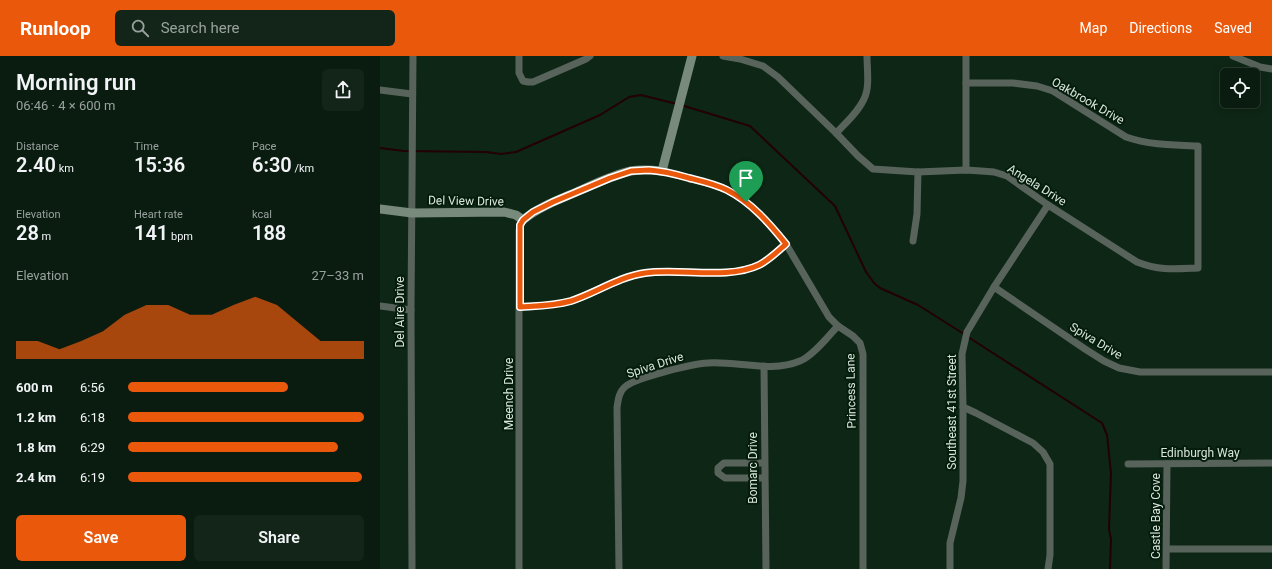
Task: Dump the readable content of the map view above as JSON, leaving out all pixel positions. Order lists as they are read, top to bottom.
{
  "streets": {
    "street": [
      "Oakbrook Drive",
      "Angela Drive",
      "Del View Drive",
      "Del Aire Drive",
      "Spiva Drive",
      "Princess Lane",
      "Meench Drive",
      "Southeast 41st Street",
      "Edinburgh Way",
      "Bomarc Drive",
      "Castle Bay Cove"
    ]
  },
  "crossings": [
    ["Oakbrook Drive", "Angela Drive"],
    ["Angela Drive", "Southeast 41st Street"],
    ["Del View Drive", "Del Aire Drive"],
    ["Del View Drive", "Meench Drive"],
    ["Spiva Drive", "Princess Lane"],
    ["Spiva Drive", "Southeast 41st Street"],
    ["Spiva Drive", "Bomarc Drive"],
    ["Edinburgh Way", "Castle Bay Cove"]
  ],
  "page": {
    "header": "Runloop",
    "search": "Search here",
    "nav": ["Map", "Directions", "Saved"],
    "heading": ["Morning run", "06:46 · 4 × 600 m"],
    "stats": [
      ["Distance", "2.40 km"],
      ["Time", "15:36"],
      ["Pace", "6:30 /km"],
      ["Elevation", "28 m"],
      ["Heart rate", "141 bpm"],
      ["kcal", "188"]
    ],
    "chart": ["Elevation", "27–33 m"],
    "list": [
      {
        "name": "600 m",
        "note": "6:56"
      },
      {
        "name": "1.2 km",
        "note": "6:18"
      },
      {
        "name": "1.8 km",
        "note": "6:29"
      },
      {
        "name": "2.4 km",
        "note": "6:19"
      }
    ],
    "buttons": ["Save", "Share"]
  }
}
